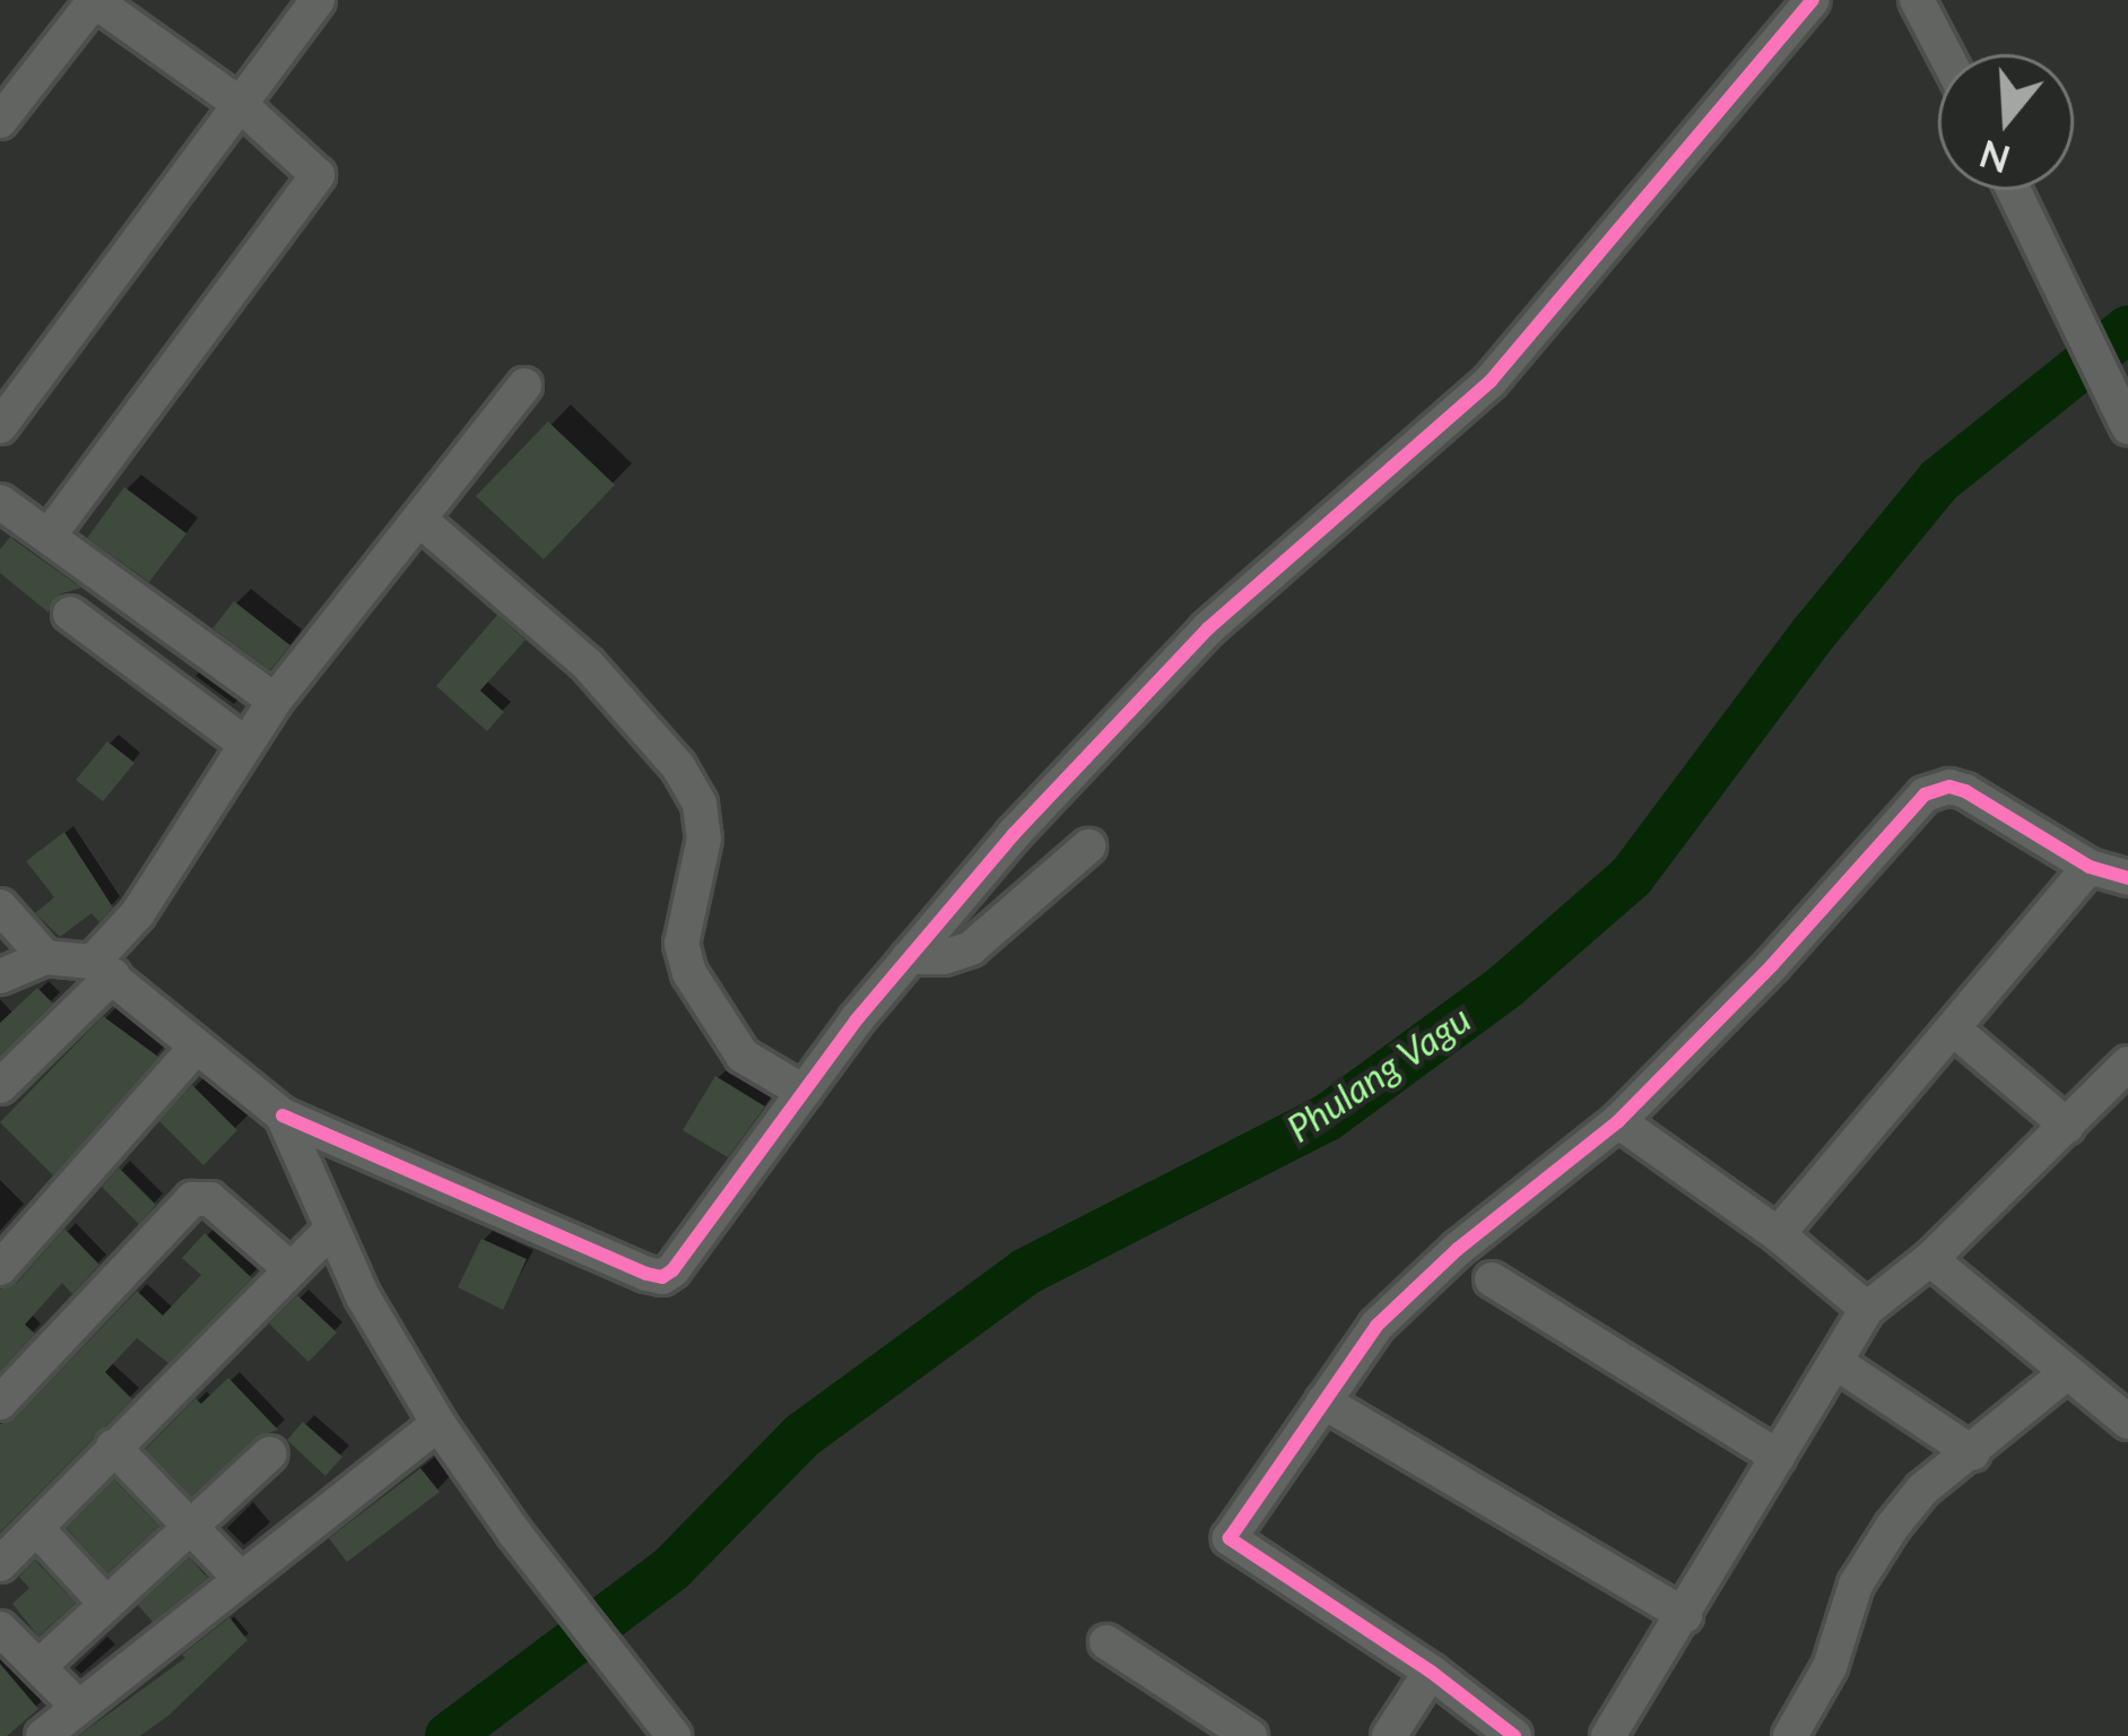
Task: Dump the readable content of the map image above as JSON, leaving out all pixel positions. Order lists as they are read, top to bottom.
{
  "water": ["Phulang Vagu"],
  "north": "bottom"
}
